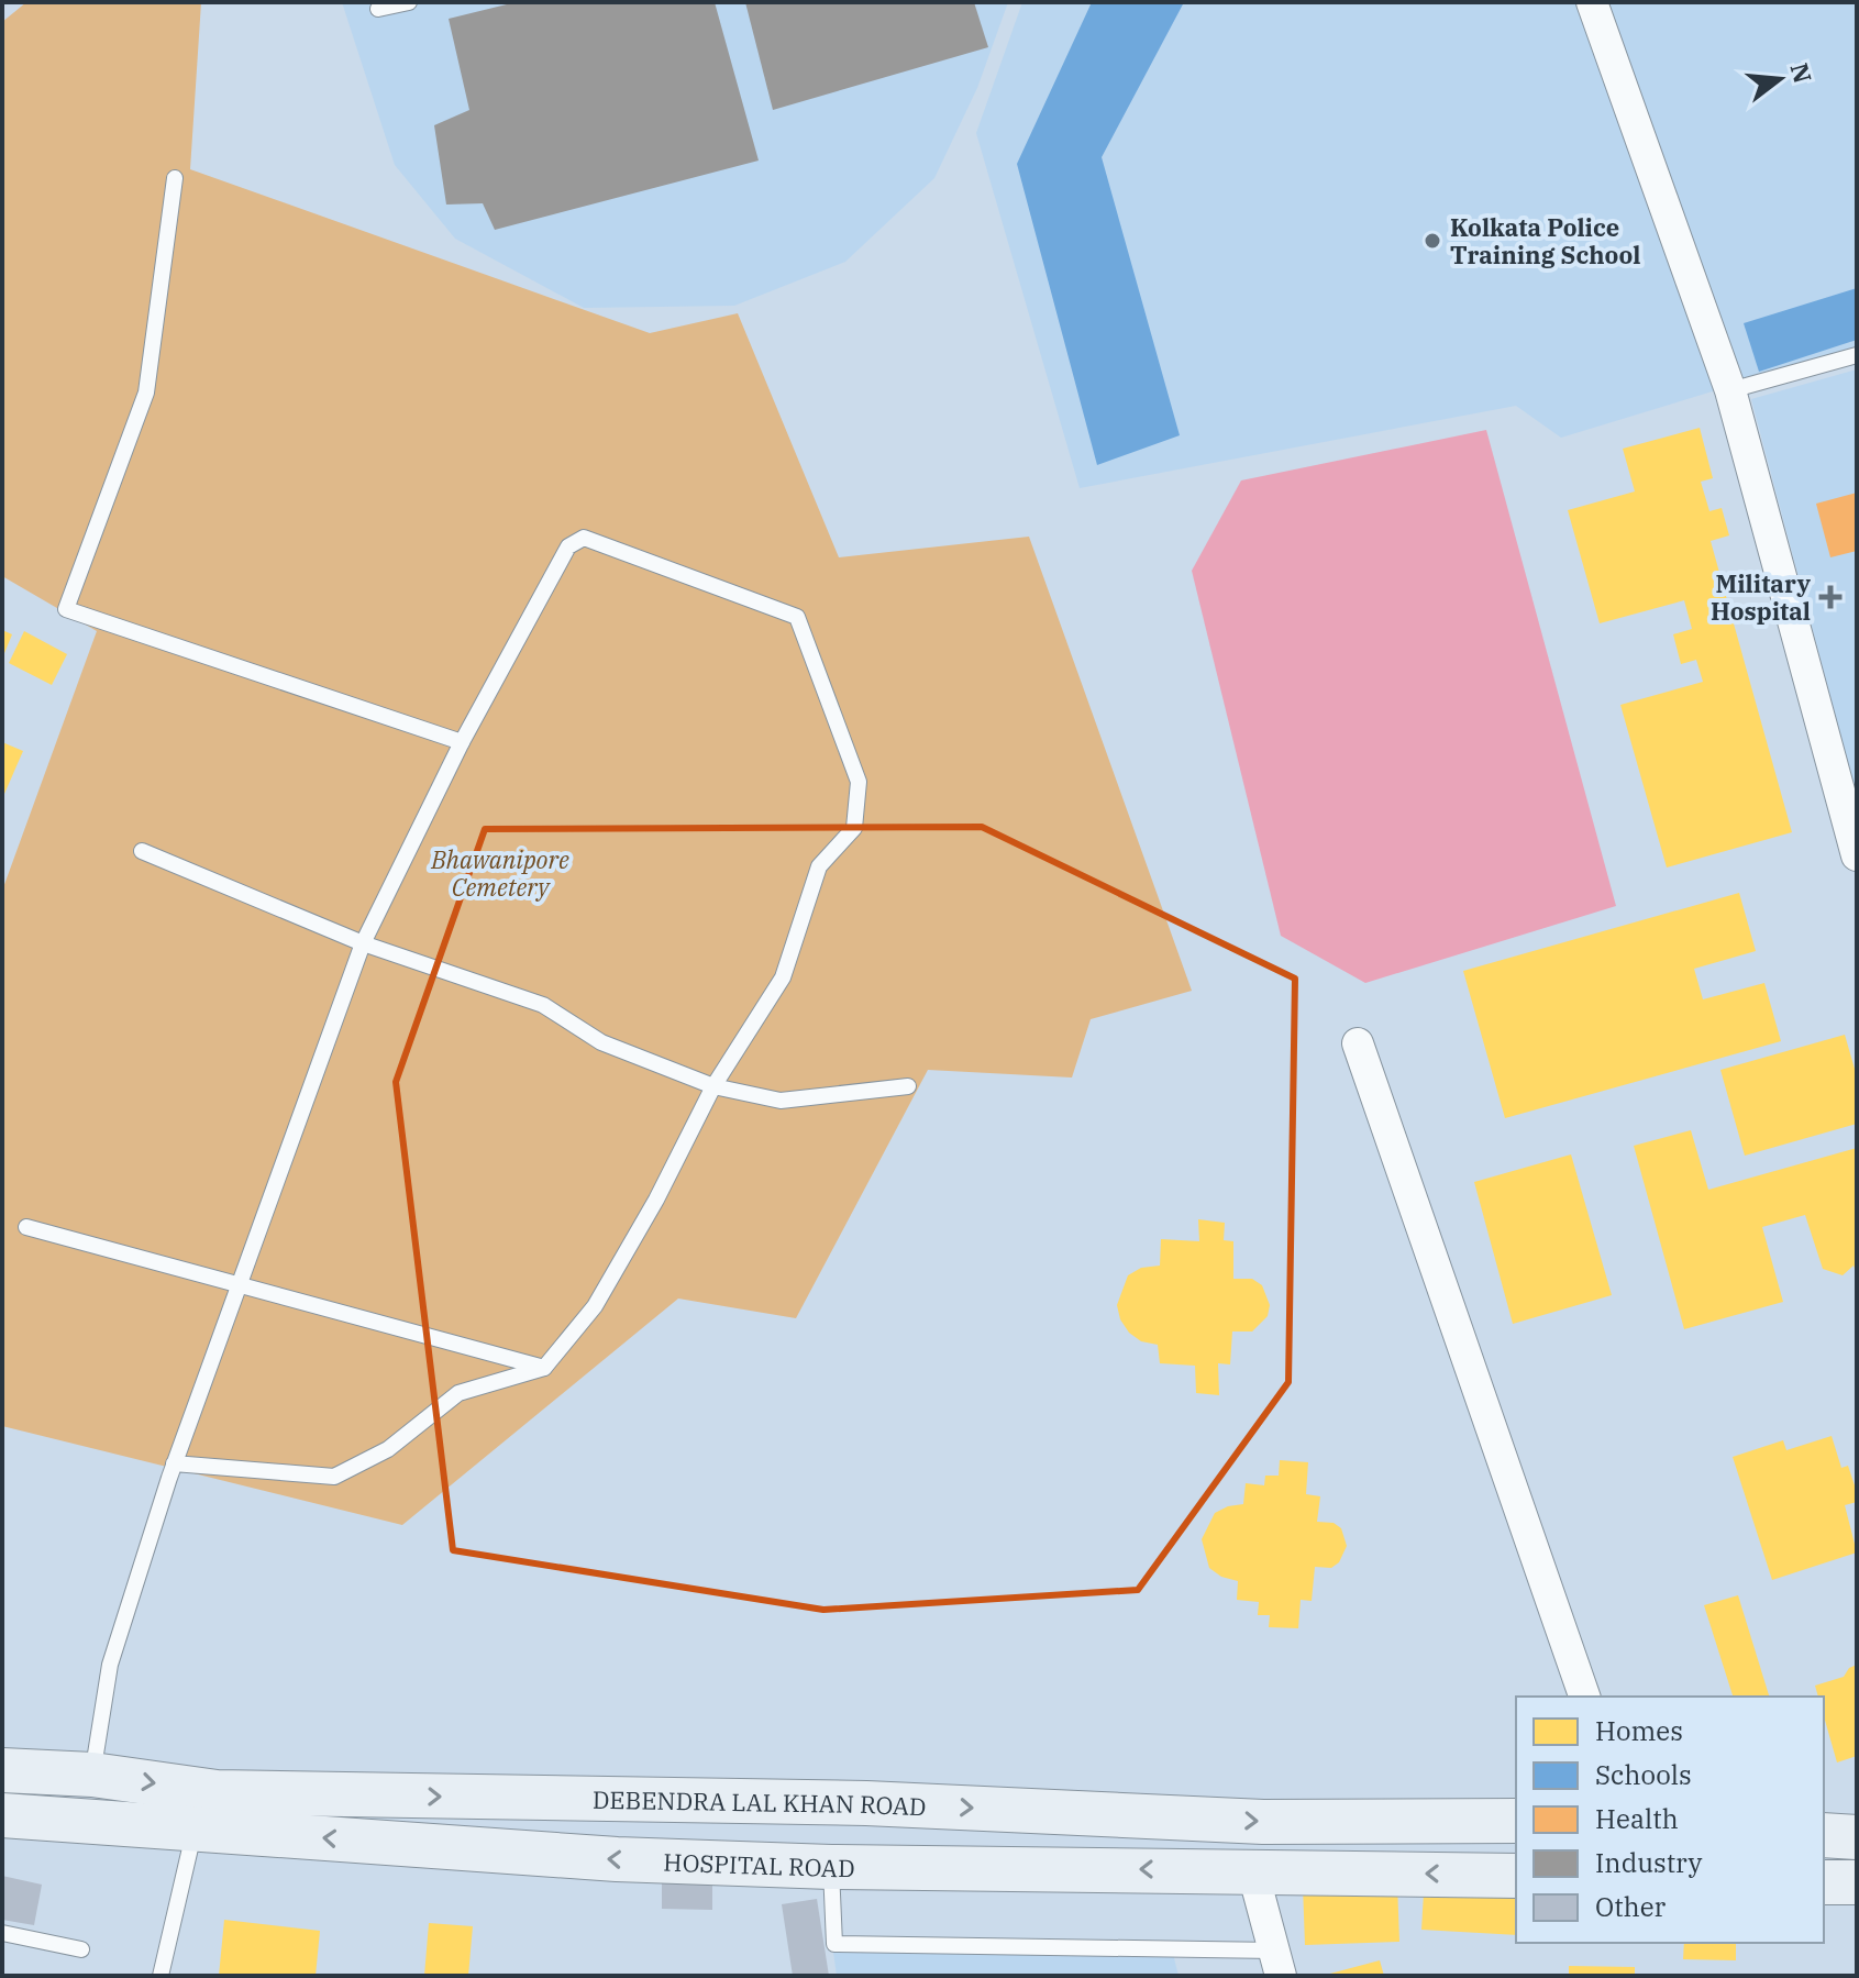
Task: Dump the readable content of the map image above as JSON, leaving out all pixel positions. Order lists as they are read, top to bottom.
{
  "streets": {
    "main road": ["DEBENDRA LAL KHAN ROAD", "HOSPITAL ROAD"]
  },
  "one_way": ["DEBENDRA LAL KHAN ROAD", "HOSPITAL ROAD"],
  "parks": ["Bhawanipore Cemetery"],
  "places": {
    "other": ["Kolkata Police Training School"],
    "health": ["Military Hospital"]
  },
  "legend": [
    "Homes",
    "Schools",
    "Health",
    "Industry",
    "Other"
  ],
  "north": "right"
}
